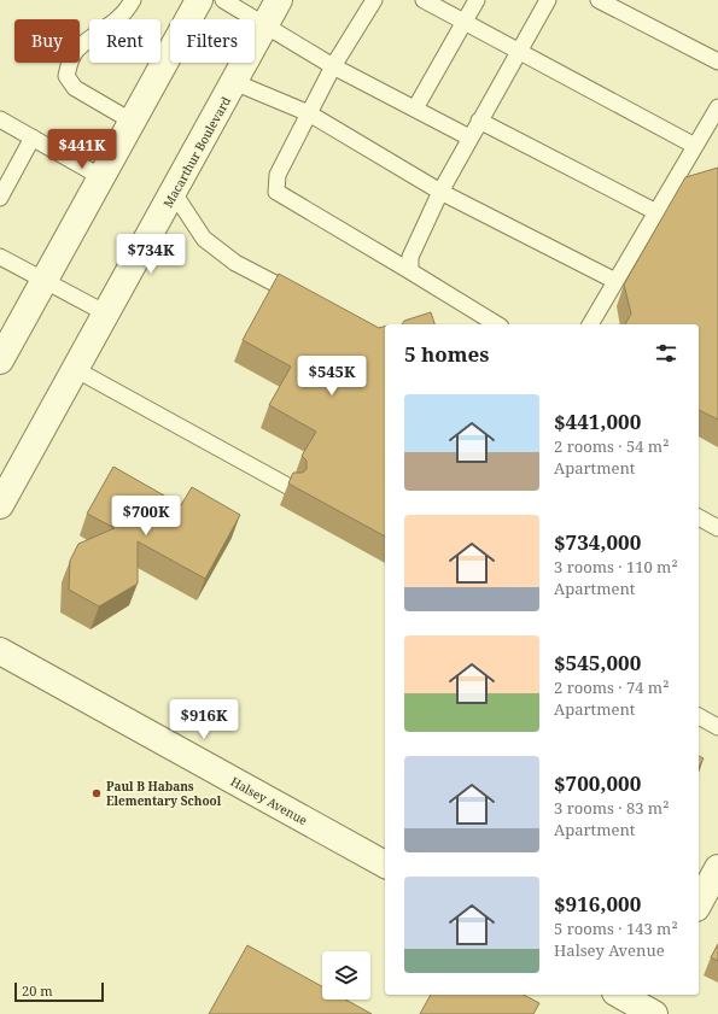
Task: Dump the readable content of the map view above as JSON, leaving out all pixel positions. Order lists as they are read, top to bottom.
{
  "streets": {
    "street": ["Macarthur Boulevard", "Halsey Avenue"]
  },
  "places": ["Paul B Habans Elementary School"],
  "scale_bar": "20 m",
  "page": {
    "chip": ["Buy", "Rent", "Filters"],
    "price": [
      "$441K",
      "$734K",
      "$545K",
      "$700K",
      "$916K"
    ],
    "heading": "5 homes",
    "list": [
      {
        "name": "$441,000",
        "note": "2 rooms · 54 m² · Apartment"
      },
      {
        "name": "$734,000",
        "note": "3 rooms · 110 m² · Apartment"
      },
      {
        "name": "$545,000",
        "note": "2 rooms · 74 m² · Apartment"
      },
      {
        "name": "$700,000",
        "note": "3 rooms · 83 m² · Apartment"
      },
      {
        "name": "$916,000",
        "note": "5 rooms · 143 m² · Halsey Avenue"
      }
    ],
    "scale": "20 m"
  }
}
